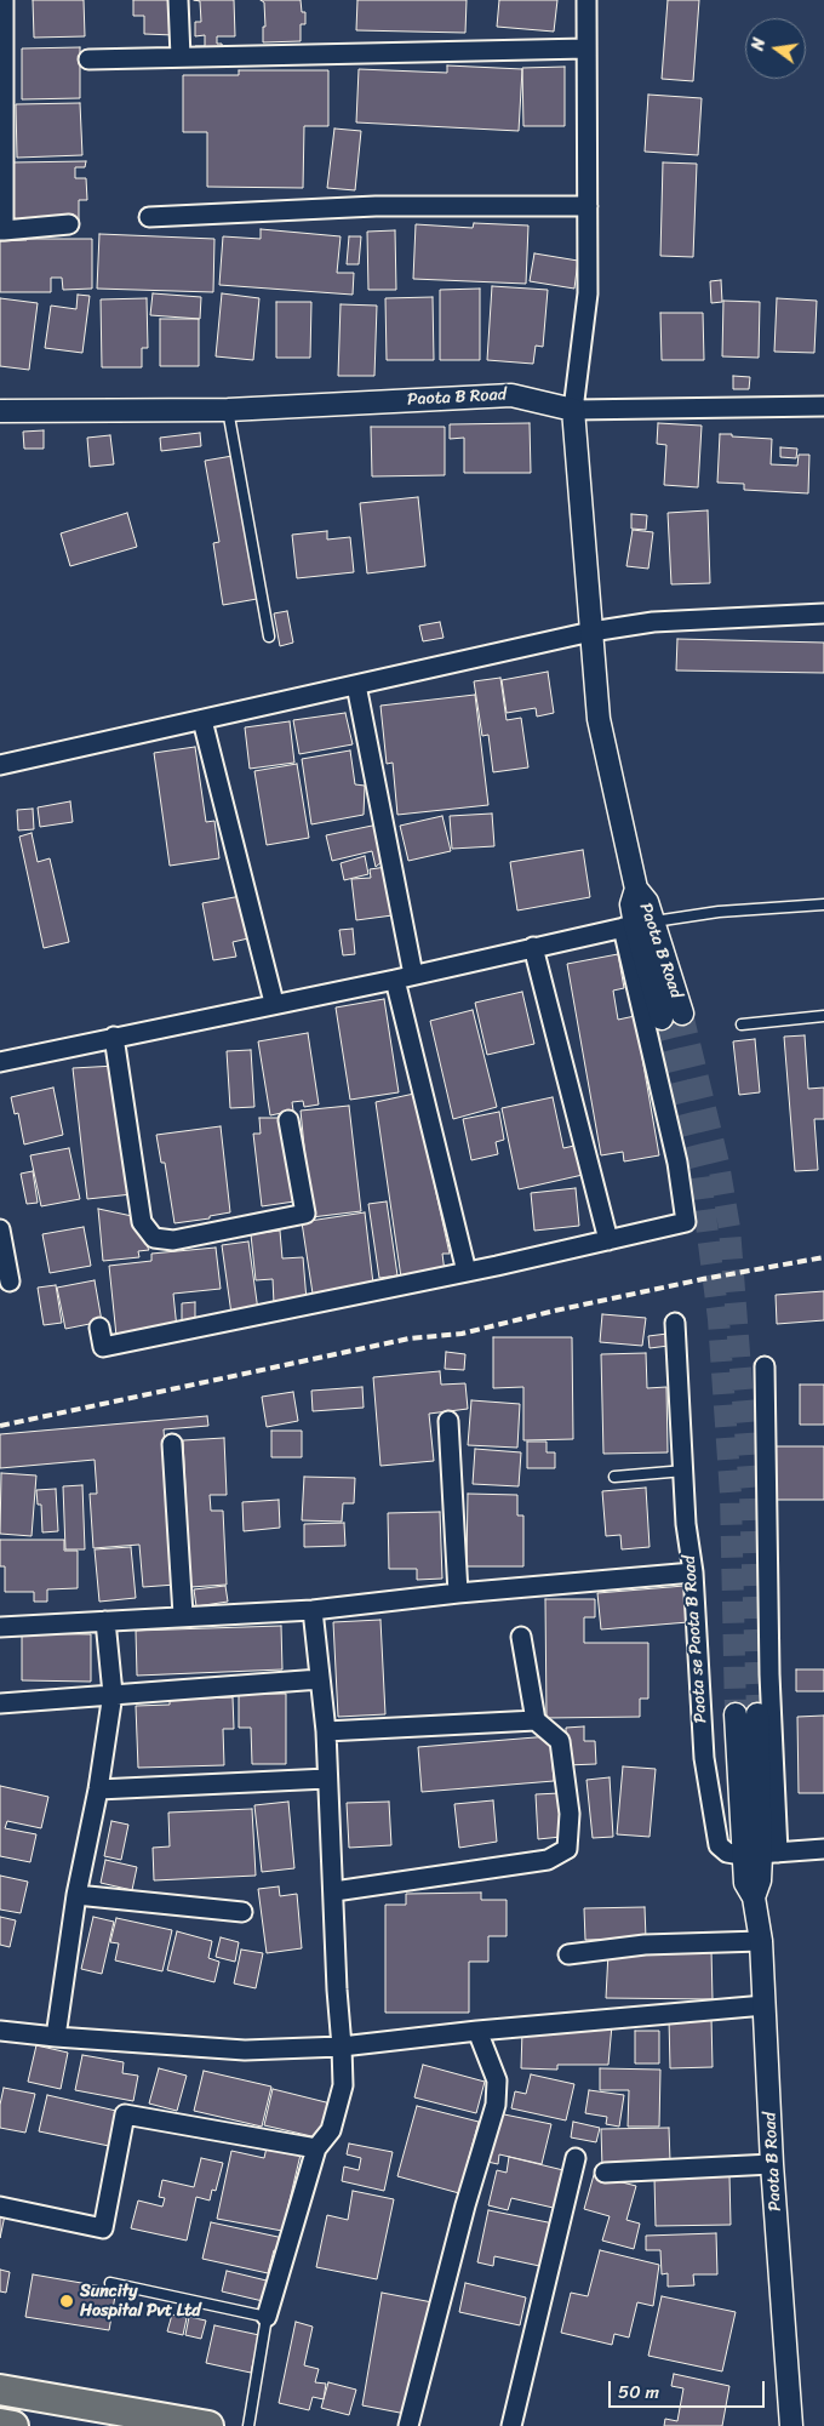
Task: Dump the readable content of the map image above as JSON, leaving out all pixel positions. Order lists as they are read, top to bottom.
{
  "streets": {
    "street": ["Paota B Road", "Paota se Paota B Road"]
  },
  "crossings": [
    ["Paota B Road", "Paota se Paota B Road"]
  ],
  "places": ["Suncity Hospital Pvt Ltd"],
  "scale_bar": "50 m",
  "north": "left"
}
